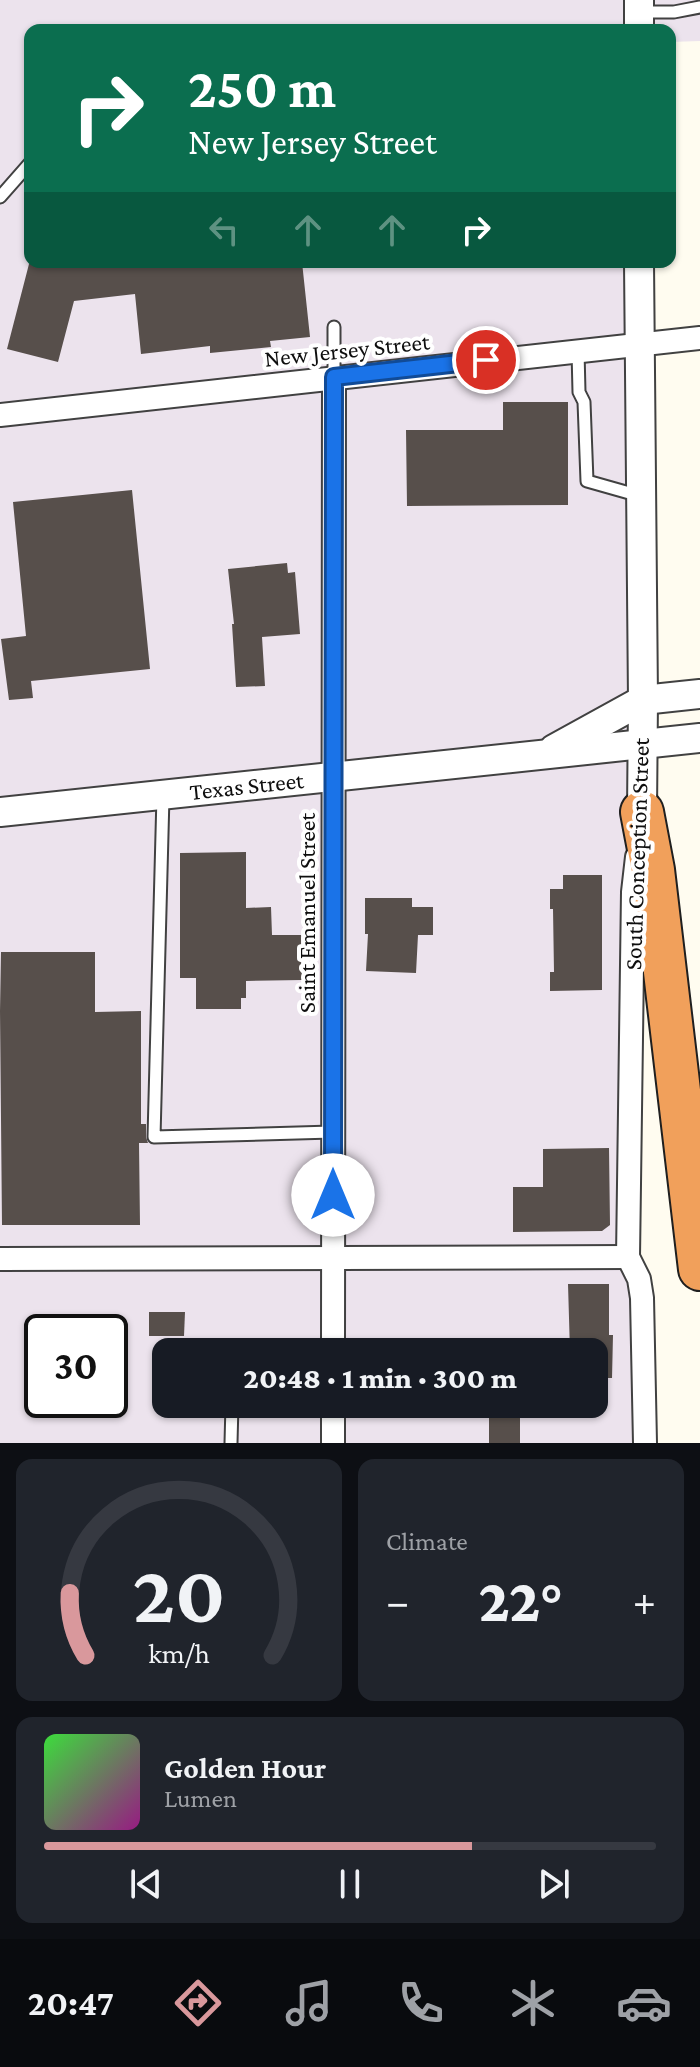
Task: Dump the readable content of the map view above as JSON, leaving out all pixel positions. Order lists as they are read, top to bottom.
{
  "streets": {
    "street": [
      "New Jersey Street",
      "Texas Street",
      "South Conception Street",
      "Saint Emanuel Street"
    ]
  },
  "crossings": [
    ["New Jersey Street", "South Conception Street"],
    ["New Jersey Street", "Saint Emanuel Street"],
    ["Texas Street", "South Conception Street"],
    ["Texas Street", "Saint Emanuel Street"]
  ],
  "page": {
    "turn": ["250 m", "New Jersey Street"],
    "limit": "30",
    "trip": "20:48 · 1 min · 300 m",
    "tile": "Climate",
    "heat": ["−", "22°", "+"],
    "song": ["Golden Hour", "Lumen"],
    "tabs": "20:47",
    "gauge": ["20", "km/h"]
  }
}
